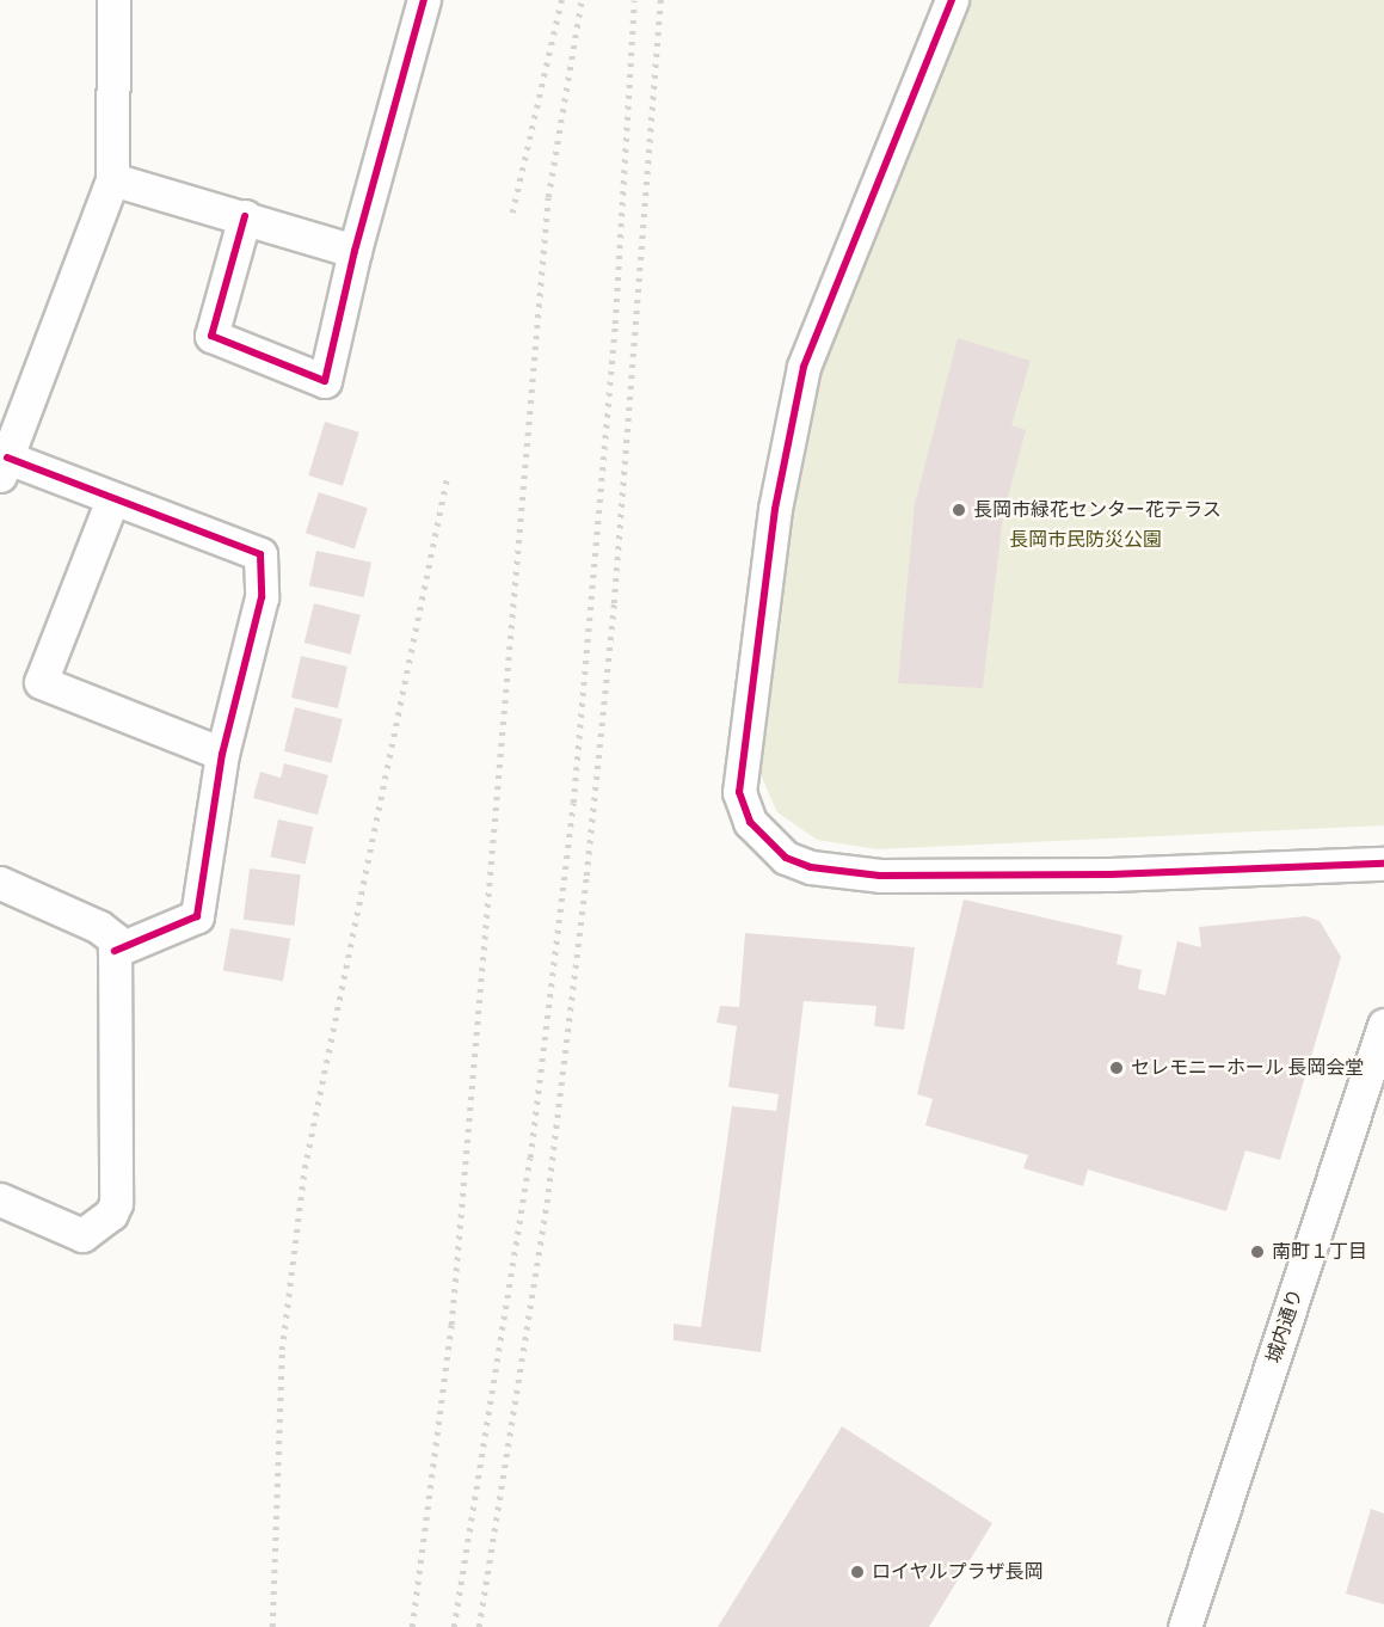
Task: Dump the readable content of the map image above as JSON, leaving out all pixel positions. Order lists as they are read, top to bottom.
{
  "streets": {
    "street": ["城内通り"]
  },
  "parks": ["長岡市民防災公園"],
  "places": [
    "長岡市緑花センター花テラス",
    "セレモニーホール 長岡会堂",
    "南町１丁目",
    "ロイヤルプラザ長岡"
  ]
}
